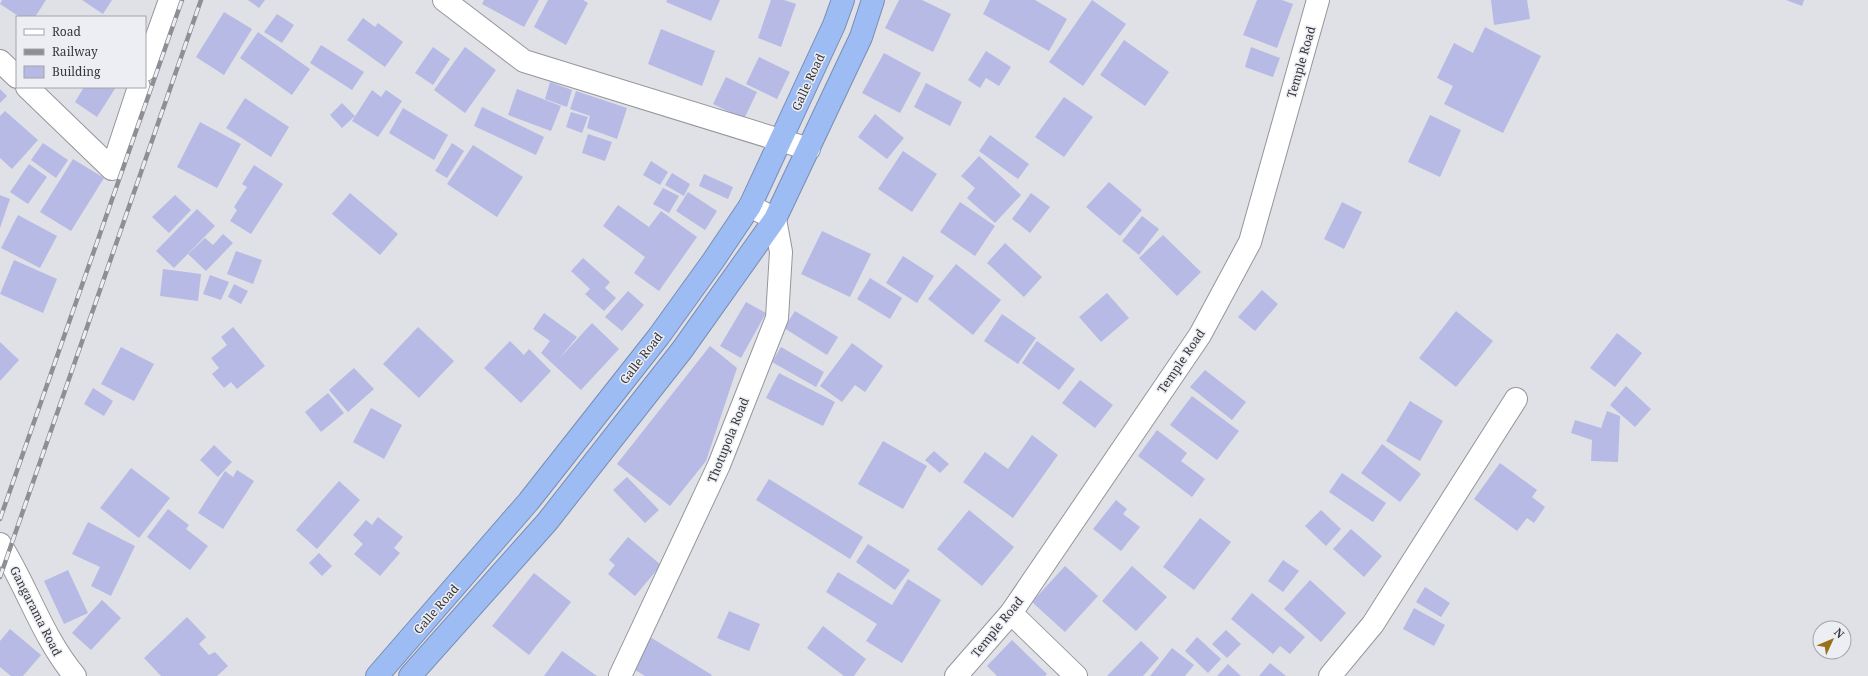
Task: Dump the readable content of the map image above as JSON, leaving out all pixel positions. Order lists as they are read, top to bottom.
{
  "streets": {
    "highway": ["Galle Road"],
    "street": ["Temple Road", "Thotupola Road", "Gangarama Road"]
  },
  "crossings": [
    ["Galle Road", "Thotupola Road"]
  ],
  "legend": ["Road", "Railway", "Building"],
  "north": "top right"
}
